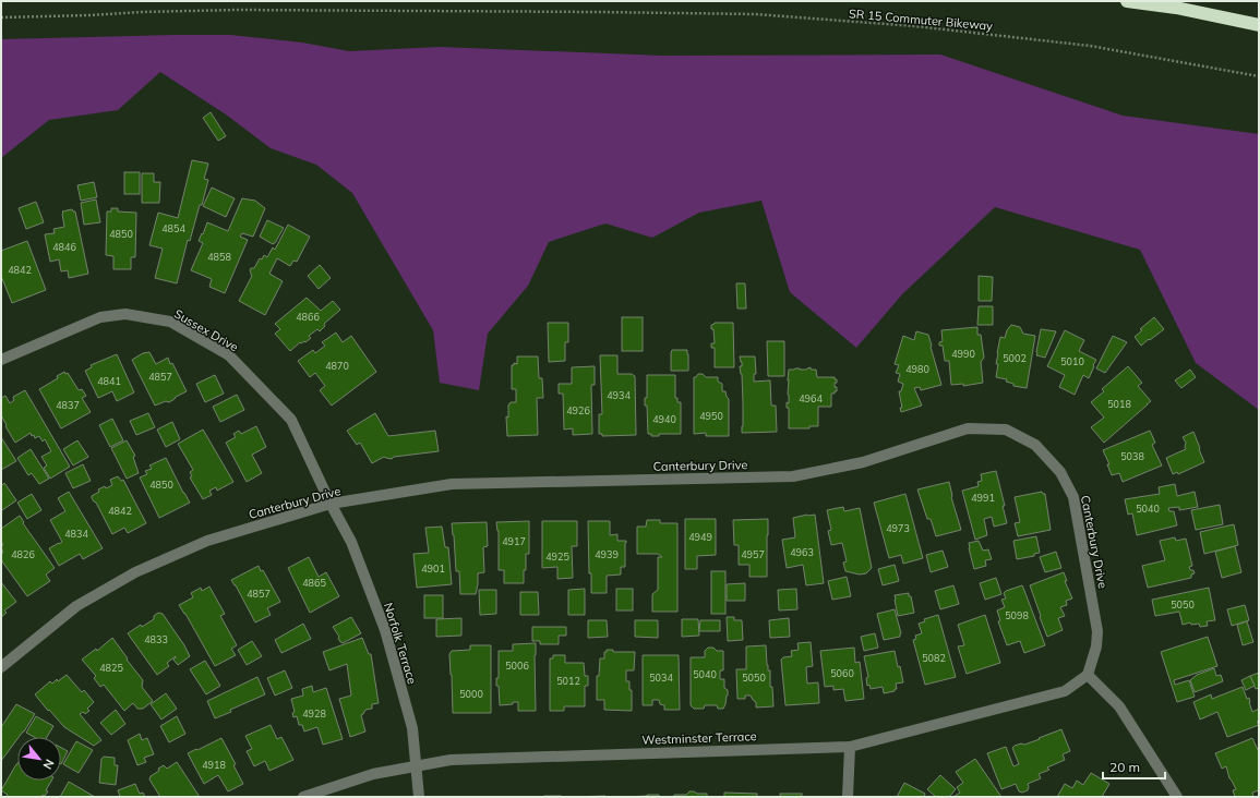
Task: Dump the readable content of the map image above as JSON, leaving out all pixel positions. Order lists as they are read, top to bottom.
{
  "streets": {
    "street": [
      "Sussex Drive",
      "Canterbury Drive",
      "Norfolk Terrace",
      "Westminster Terrace"
    ],
    "path": ["SR 15 Commuter Bikeway"]
  },
  "crossings": [
    ["Sussex Drive", "Canterbury Drive"],
    ["Sussex Drive", "Norfolk Terrace"],
    ["Canterbury Drive", "Norfolk Terrace"],
    ["Canterbury Drive", "Westminster Terrace"],
    ["Norfolk Terrace", "Westminster Terrace"]
  ],
  "house_numbers": [
    "4854",
    "4850",
    "4846",
    "4858",
    "4842",
    "4866",
    "4990",
    "5002",
    "5010",
    "4870",
    "4980",
    "4857",
    "4841",
    "4934",
    "4964",
    "5018",
    "4837",
    "4926",
    "4950",
    "4940",
    "5038",
    "4850",
    "4991",
    "5040",
    "4842",
    "4973",
    "4834",
    "4949",
    "4917",
    "4963",
    "4826",
    "4939",
    "4957",
    "4925",
    "4901",
    "4865",
    "4857",
    "5050",
    "5098",
    "4833",
    "5082",
    "5006",
    "4825",
    "5060",
    "5040",
    "5034",
    "5050",
    "5012",
    "5000",
    "4928",
    "4918"
  ],
  "scale_bar": "20 m",
  "north": "bottom right"
}
